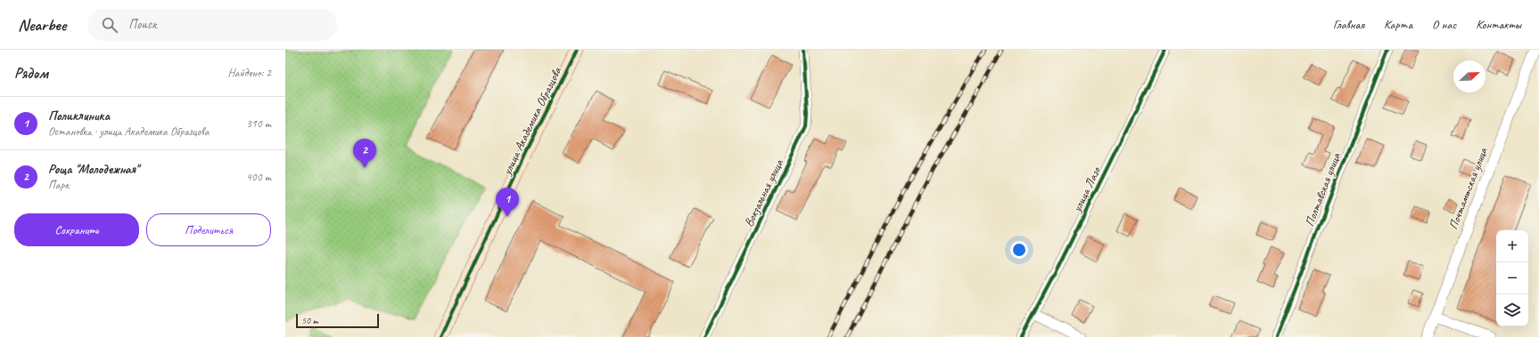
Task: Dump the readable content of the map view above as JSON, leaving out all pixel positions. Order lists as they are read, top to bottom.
{
  "streets": {
    "street": [
      "улица Академика Образцова",
      "Почтамтская улица",
      "улица Лазо",
      "Полтавская улица",
      "Вокзальная улица"
    ]
  },
  "scale_bar": "50 m",
  "north": "top right",
  "page": {
    "header": "Nearbee",
    "search": "Поиск",
    "nav": [
      "Главная",
      "Карта",
      "О нас",
      "Контакты"
    ],
    "heading": ["Рядом", "Найдено: 2"],
    "list": [
      {
        "mark": "1",
        "name": "Поликлиника",
        "note": "Остановка · улица Академика Образцова",
        "value": "310 m"
      },
      {
        "mark": "2",
        "name": "Роща \"Молодежная\"",
        "note": "Парк",
        "value": "400 m"
      }
    ],
    "pins": ["2", "1"],
    "buttons": ["Сохранить", "Поделиться"],
    "map_buttons": ["+", "−"],
    "scale": "50 m"
  }
}
